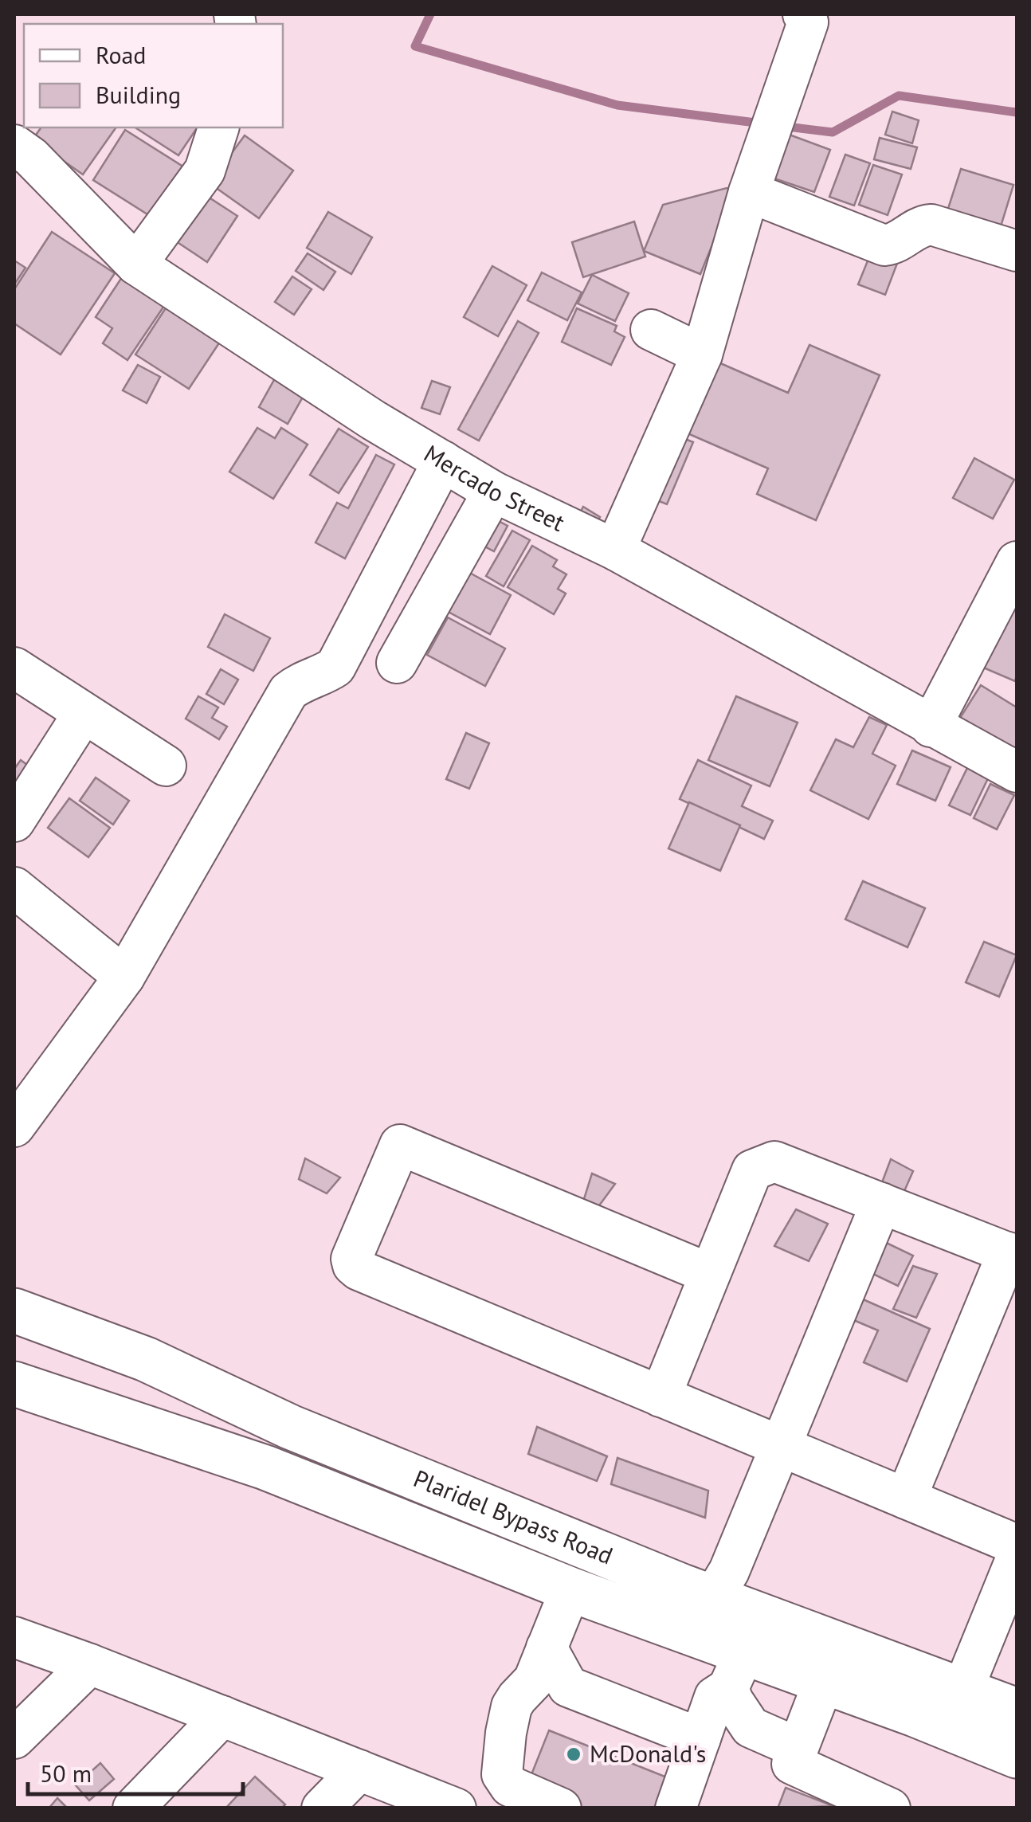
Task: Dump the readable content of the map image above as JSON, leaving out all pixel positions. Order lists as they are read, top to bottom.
{
  "streets": {
    "highway": ["Plaridel Bypass Road"],
    "street": ["Mercado Street"]
  },
  "places": ["McDonald's"],
  "legend": ["Road", "Building"],
  "scale_bar": "50 m"
}
